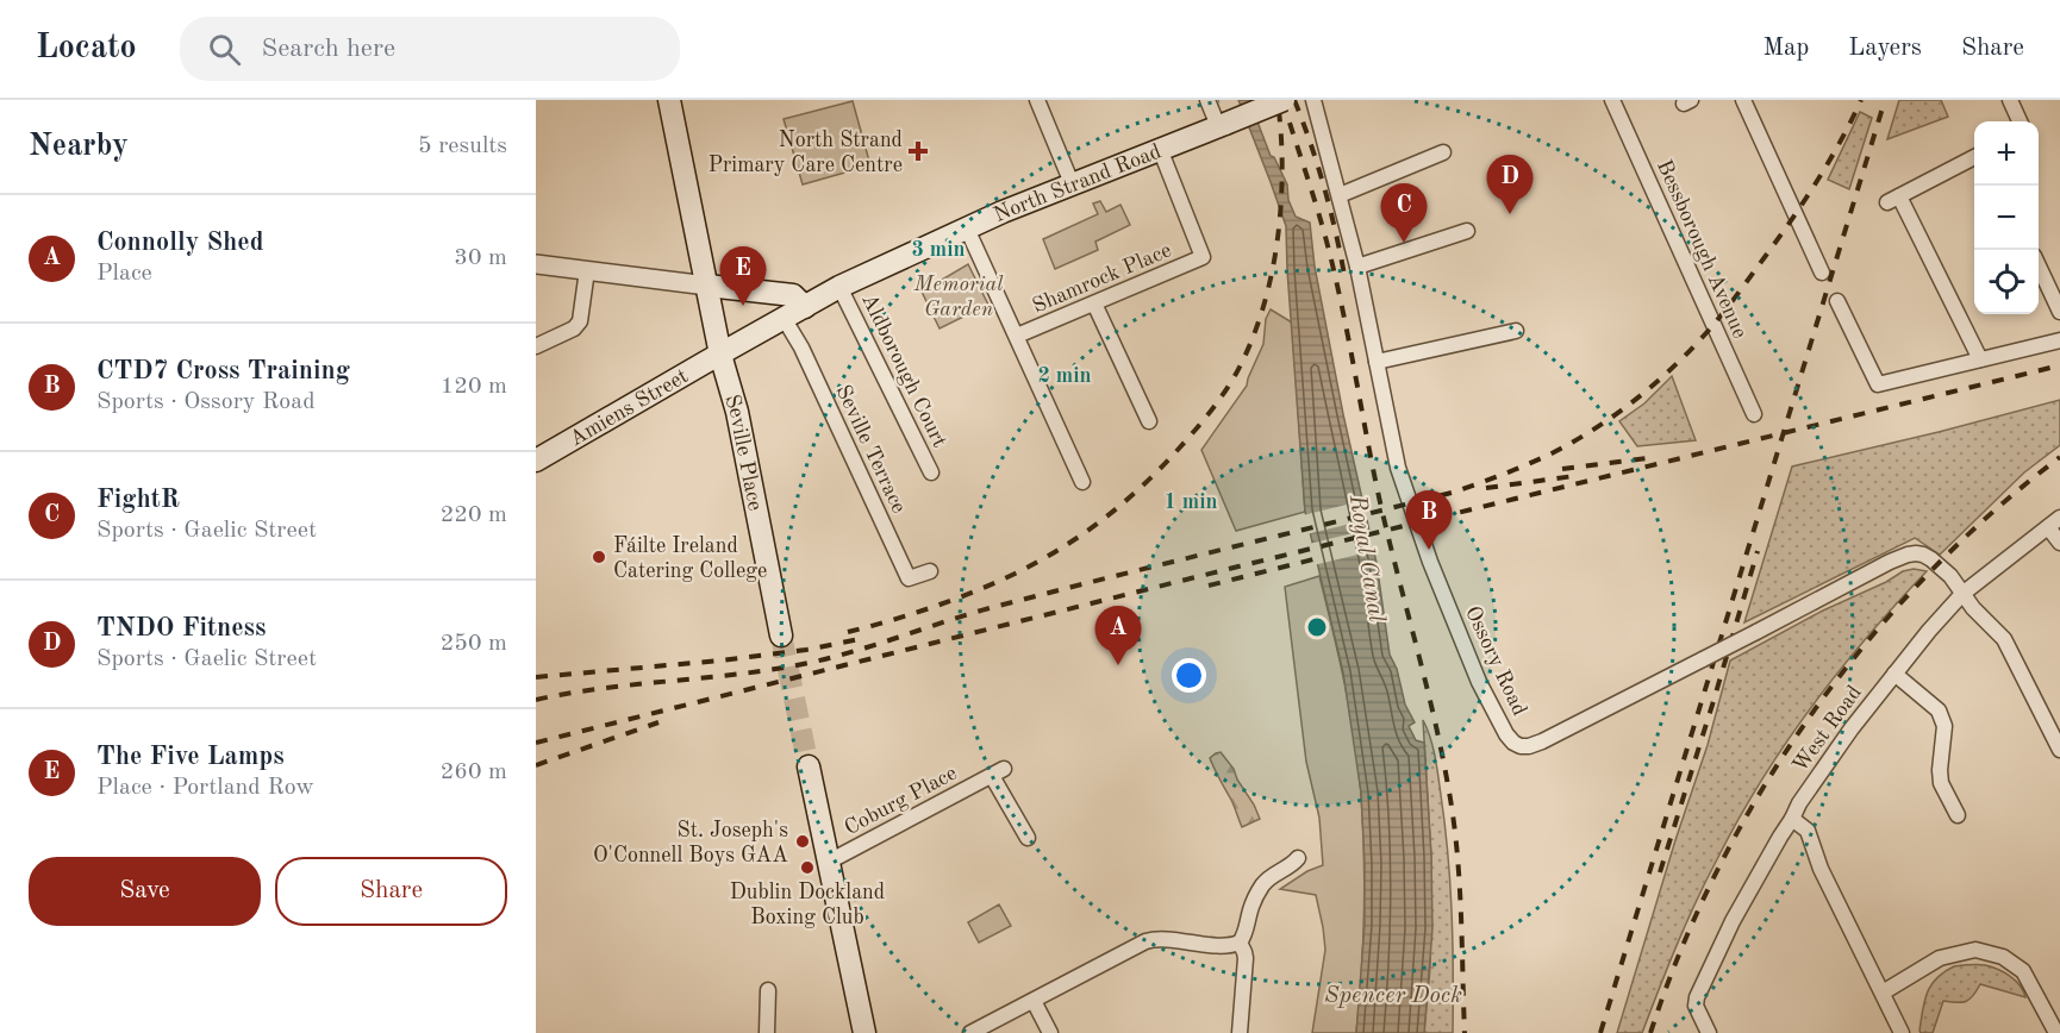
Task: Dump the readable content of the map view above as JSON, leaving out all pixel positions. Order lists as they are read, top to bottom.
{
  "streets": {
    "main road": ["North Strand Road", "Amiens Street", "Seville Place"],
    "street": [
      "Bessborough Avenue",
      "Shamrock Place",
      "Aldborough Court",
      "Seville Terrace",
      "Ossory Road",
      "West Road",
      "Coburg Place"
    ]
  },
  "crossings": [
    ["North Strand Road", "Shamrock Place"],
    ["North Strand Road", "Aldborough Court"],
    ["North Strand Road", "Amiens Street"],
    ["North Strand Road", "Seville Terrace"],
    ["North Strand Road", "Seville Place"],
    ["Amiens Street", "Seville Place"],
    ["Ossory Road", "West Road"]
  ],
  "water": ["Royal Canal", "Spencer Dock"],
  "parks": ["Memorial Garden"],
  "places": {
    "health": ["North Strand Primary Care Centre"],
    "other": ["Fáilte Ireland Catering College", "St. Joseph's O'Connell Boys GAA", "Dublin Dockland Boxing Club"]
  },
  "page": {
    "header": "Locato",
    "search": "Search here",
    "nav": ["Map", "Layers", "Share"],
    "heading": ["Nearby", "5 results"],
    "map_buttons": ["+", "−"],
    "pins": [
      "D",
      "C",
      "E",
      "B",
      "A"
    ],
    "list": [
      {
        "mark": "A",
        "name": "Connolly Shed",
        "note": "Place",
        "value": "30 m"
      },
      {
        "mark": "B",
        "name": "CTD7 Cross Training",
        "note": "Sports · Ossory Road",
        "value": "120 m"
      },
      {
        "mark": "C",
        "name": "FightR",
        "note": "Sports · Gaelic Street",
        "value": "220 m"
      },
      {
        "mark": "D",
        "name": "TNDO Fitness",
        "note": "Sports · Gaelic Street",
        "value": "250 m"
      },
      {
        "mark": "E",
        "name": "The Five Lamps",
        "note": "Place · Portland Row",
        "value": "260 m"
      }
    ],
    "buttons": ["Save", "Share"]
  },
  "rings": ["3 min", "2 min", "1 min"]
}
